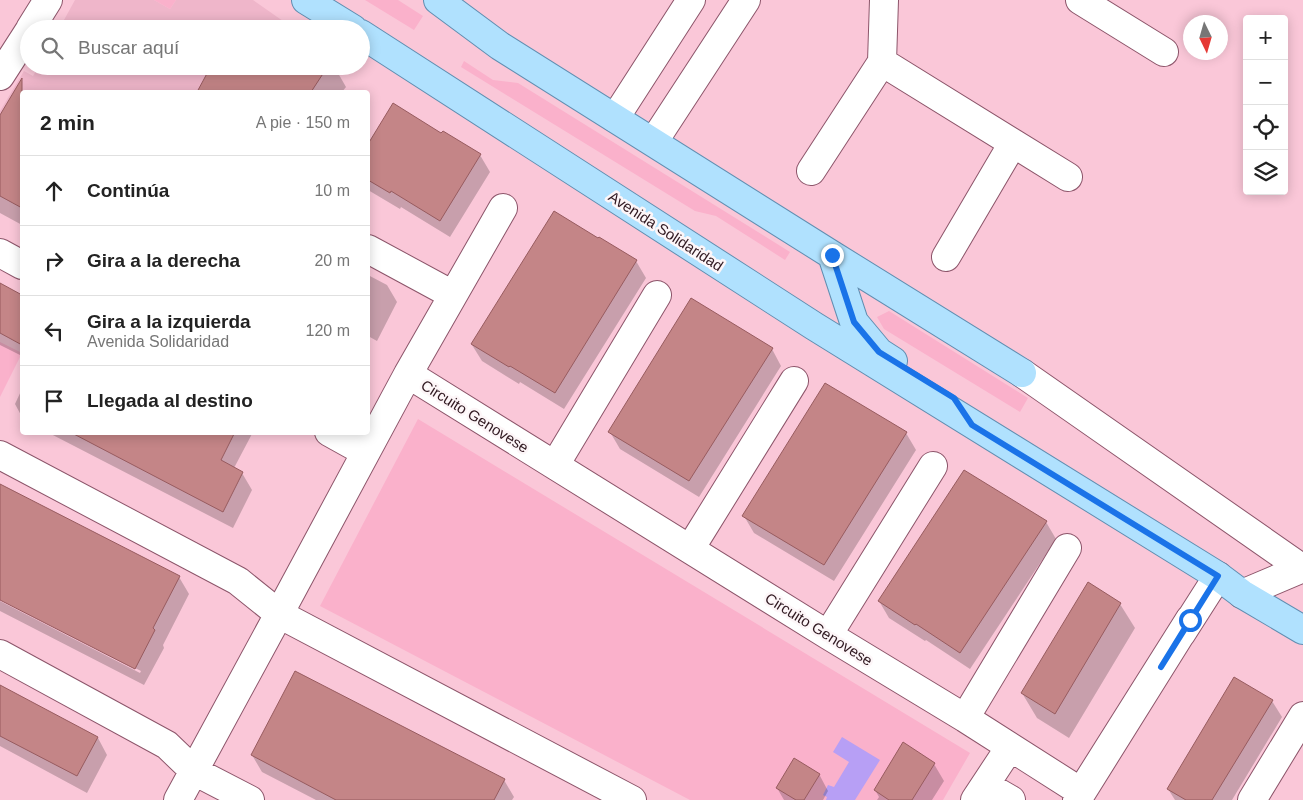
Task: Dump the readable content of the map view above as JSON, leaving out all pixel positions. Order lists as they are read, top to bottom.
{
  "streets": {
    "main road": ["Avenida Solidaridad"],
    "street": ["Circuito Genovese"]
  },
  "north": "bottom",
  "page": {
    "map_buttons": ["+", "−"],
    "search": "Buscar aquí",
    "heading": ["2 min", "A pie · 150 m"],
    "list": [
      ["Continúa", "10 m"],
      ["Gira a la derecha", "20 m"],
      ["Gira a la izquierda", "Avenida Solidaridad", "120 m"],
      "Llegada al destino"
    ]
  }
}
